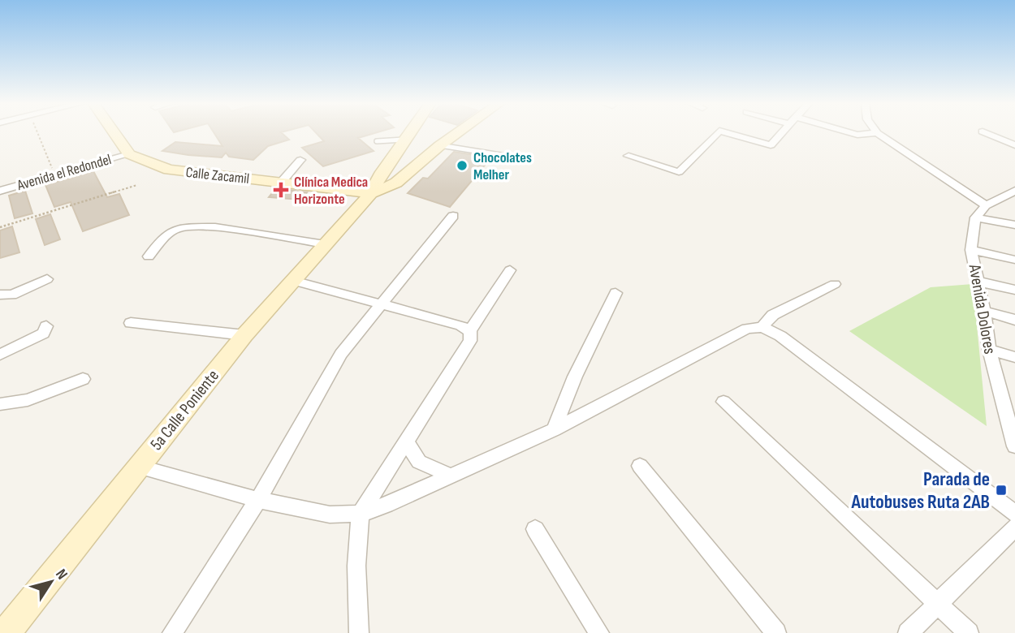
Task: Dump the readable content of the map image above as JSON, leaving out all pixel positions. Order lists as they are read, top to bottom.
{
  "streets": {
    "street": [
      "Avenida el Redondel",
      "Calle Zacamil",
      "Avenida Dolores",
      "5a Calle Poniente"
    ]
  },
  "crossings": [
    ["Avenida el Redondel", "Calle Zacamil"],
    ["Calle Zacamil", "5a Calle Poniente"]
  ],
  "places": {
    "other": ["Chocolates Melher"],
    "health": ["Clínica Medica Horizonte"],
    "transit": ["Parada de Autobuses Ruta 2AB"]
  },
  "north": "top right"
}
